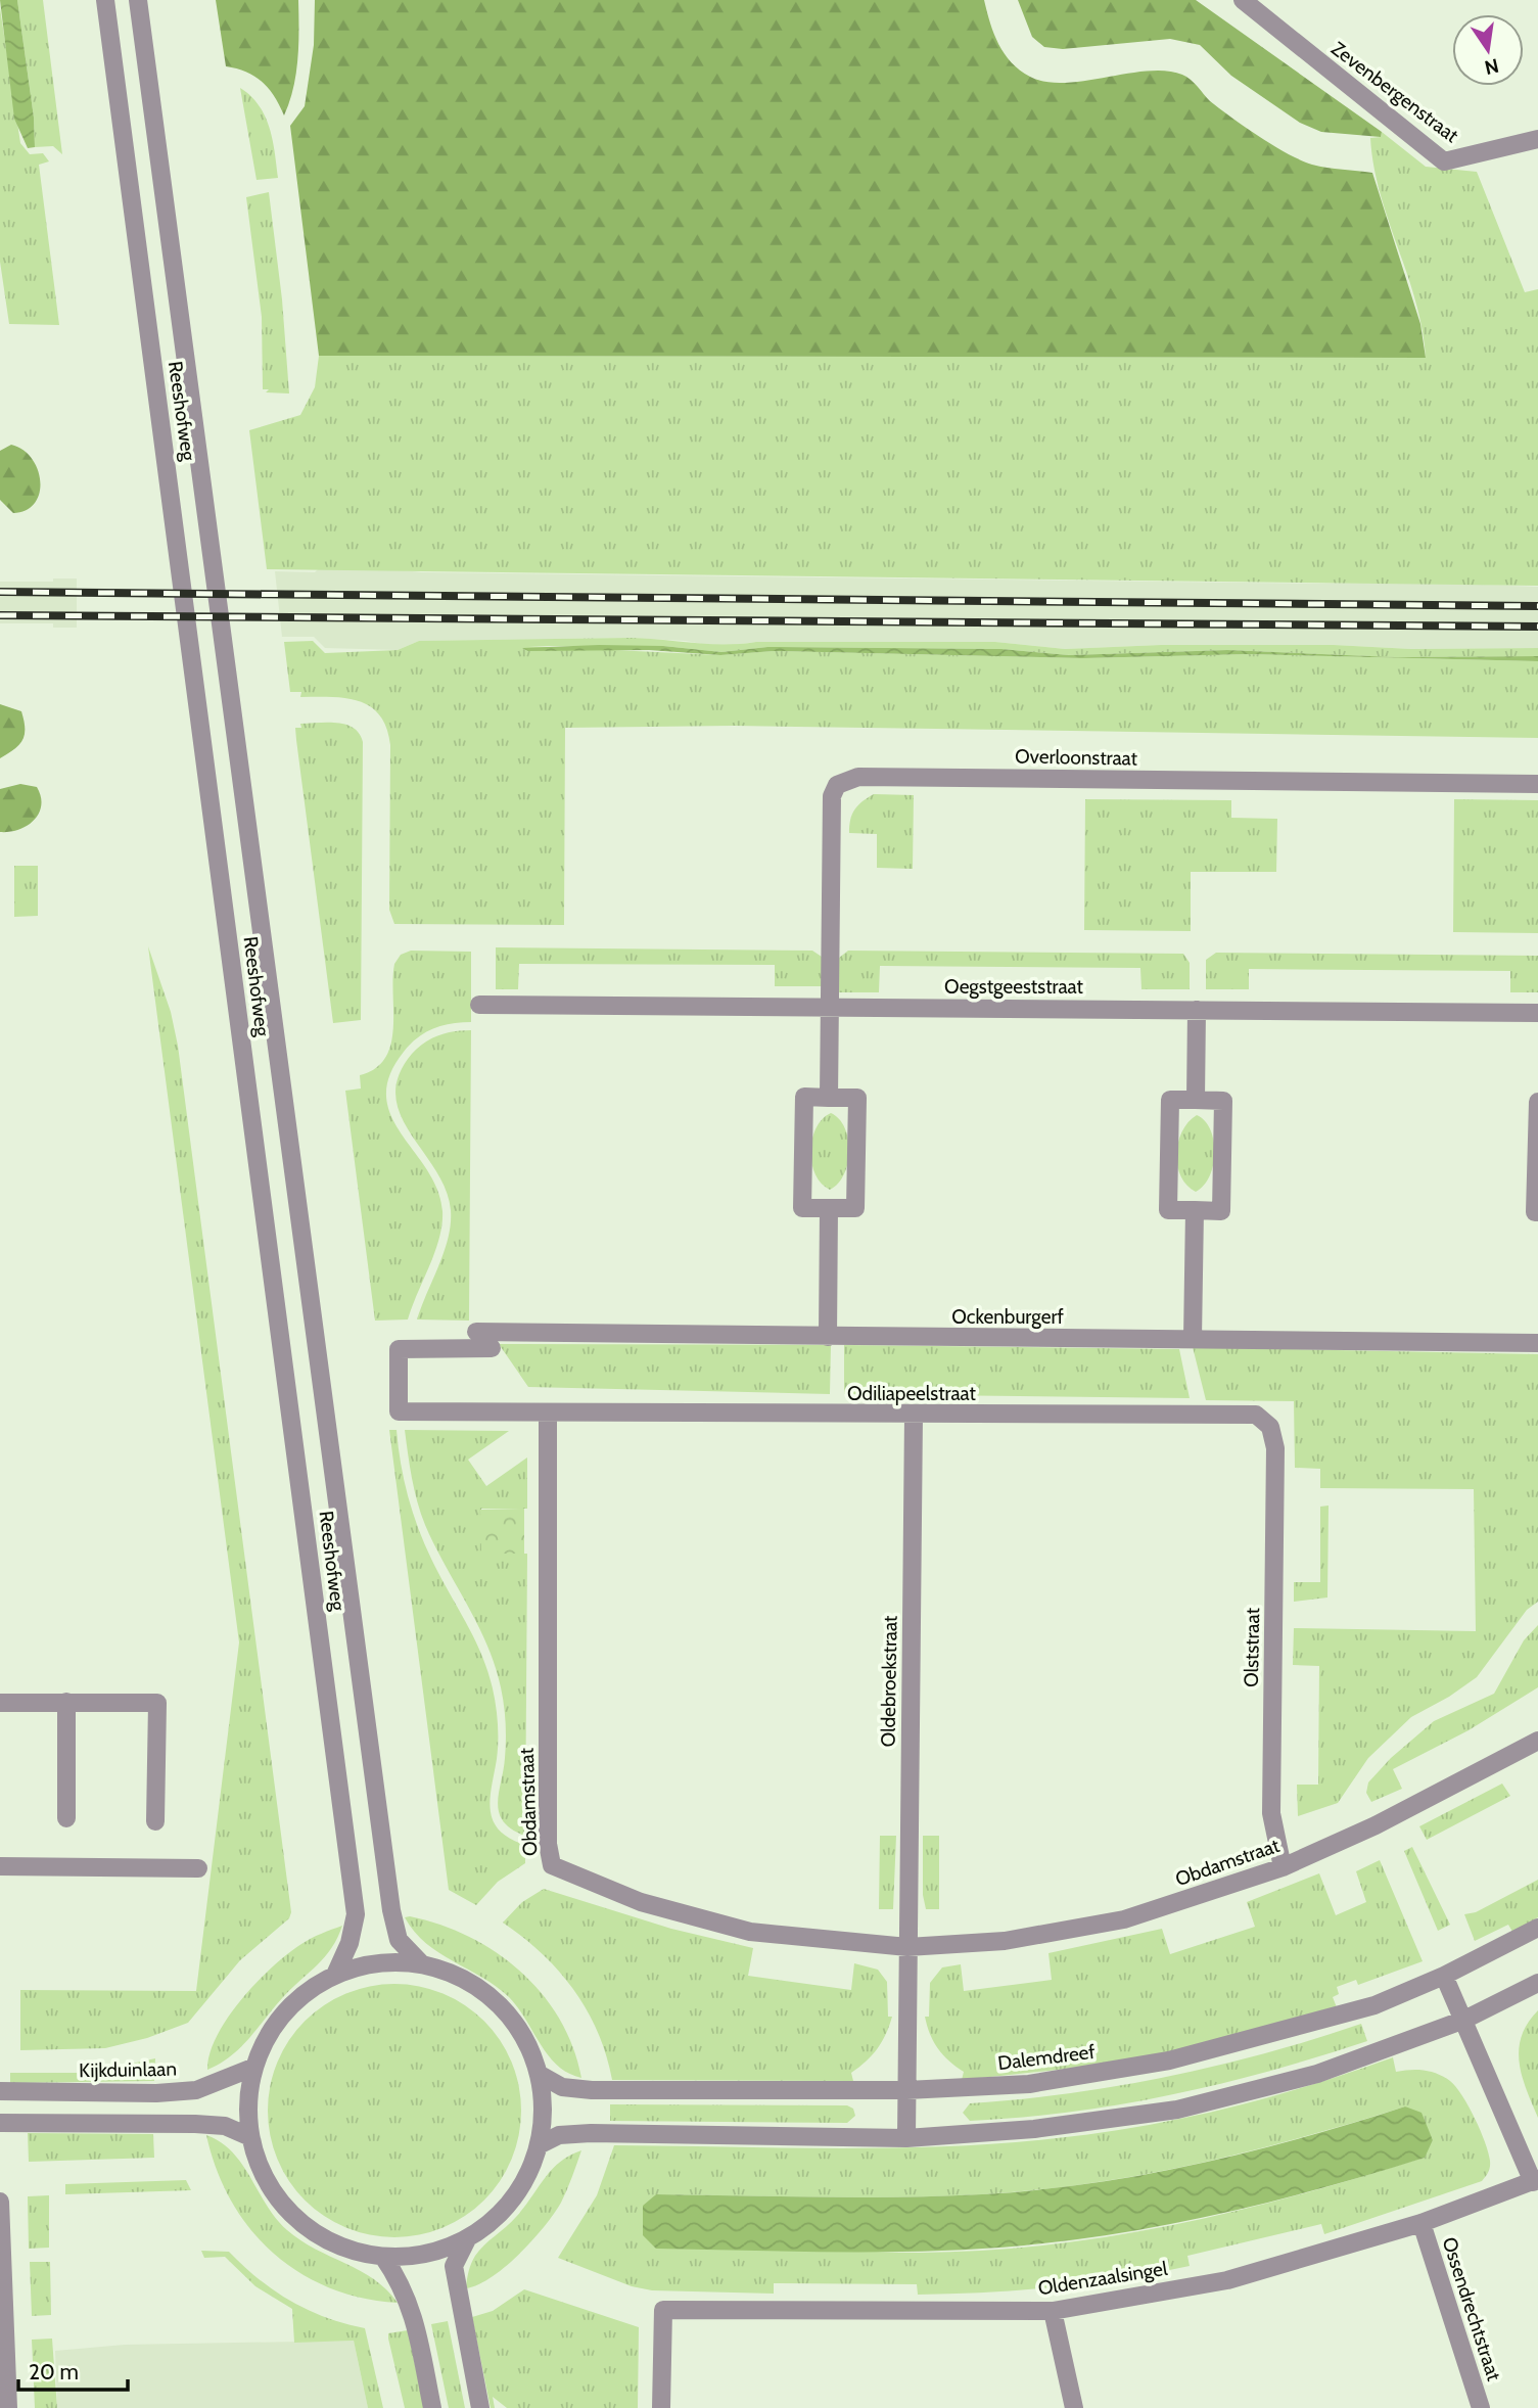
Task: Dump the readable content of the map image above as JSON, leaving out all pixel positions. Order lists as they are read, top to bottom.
{
  "streets": {
    "street": [
      "Zevenbergenstraat",
      "Reeshofweg",
      "Overloonstraat",
      "Oegstgeeststraat",
      "Ockenburgerf",
      "Odiliapeelstraat",
      "Olststraat",
      "Oldebroekstraat",
      "Obdamstraat",
      "Dalemdreef",
      "Kijkduinlaan",
      "Oldenzaalsingel",
      "Ossendrechtstraat"
    ]
  },
  "crossings": [
    ["Overloonstraat", "Oegstgeeststraat"],
    ["Odiliapeelstraat", "Olststraat"],
    ["Odiliapeelstraat", "Oldebroekstraat"],
    ["Odiliapeelstraat", "Obdamstraat"],
    ["Olststraat", "Obdamstraat"],
    ["Oldebroekstraat", "Obdamstraat"],
    ["Dalemdreef", "Oldenzaalsingel"],
    ["Oldenzaalsingel", "Ossendrechtstraat"]
  ],
  "scale_bar": "20 m",
  "north": "bottom"
}
